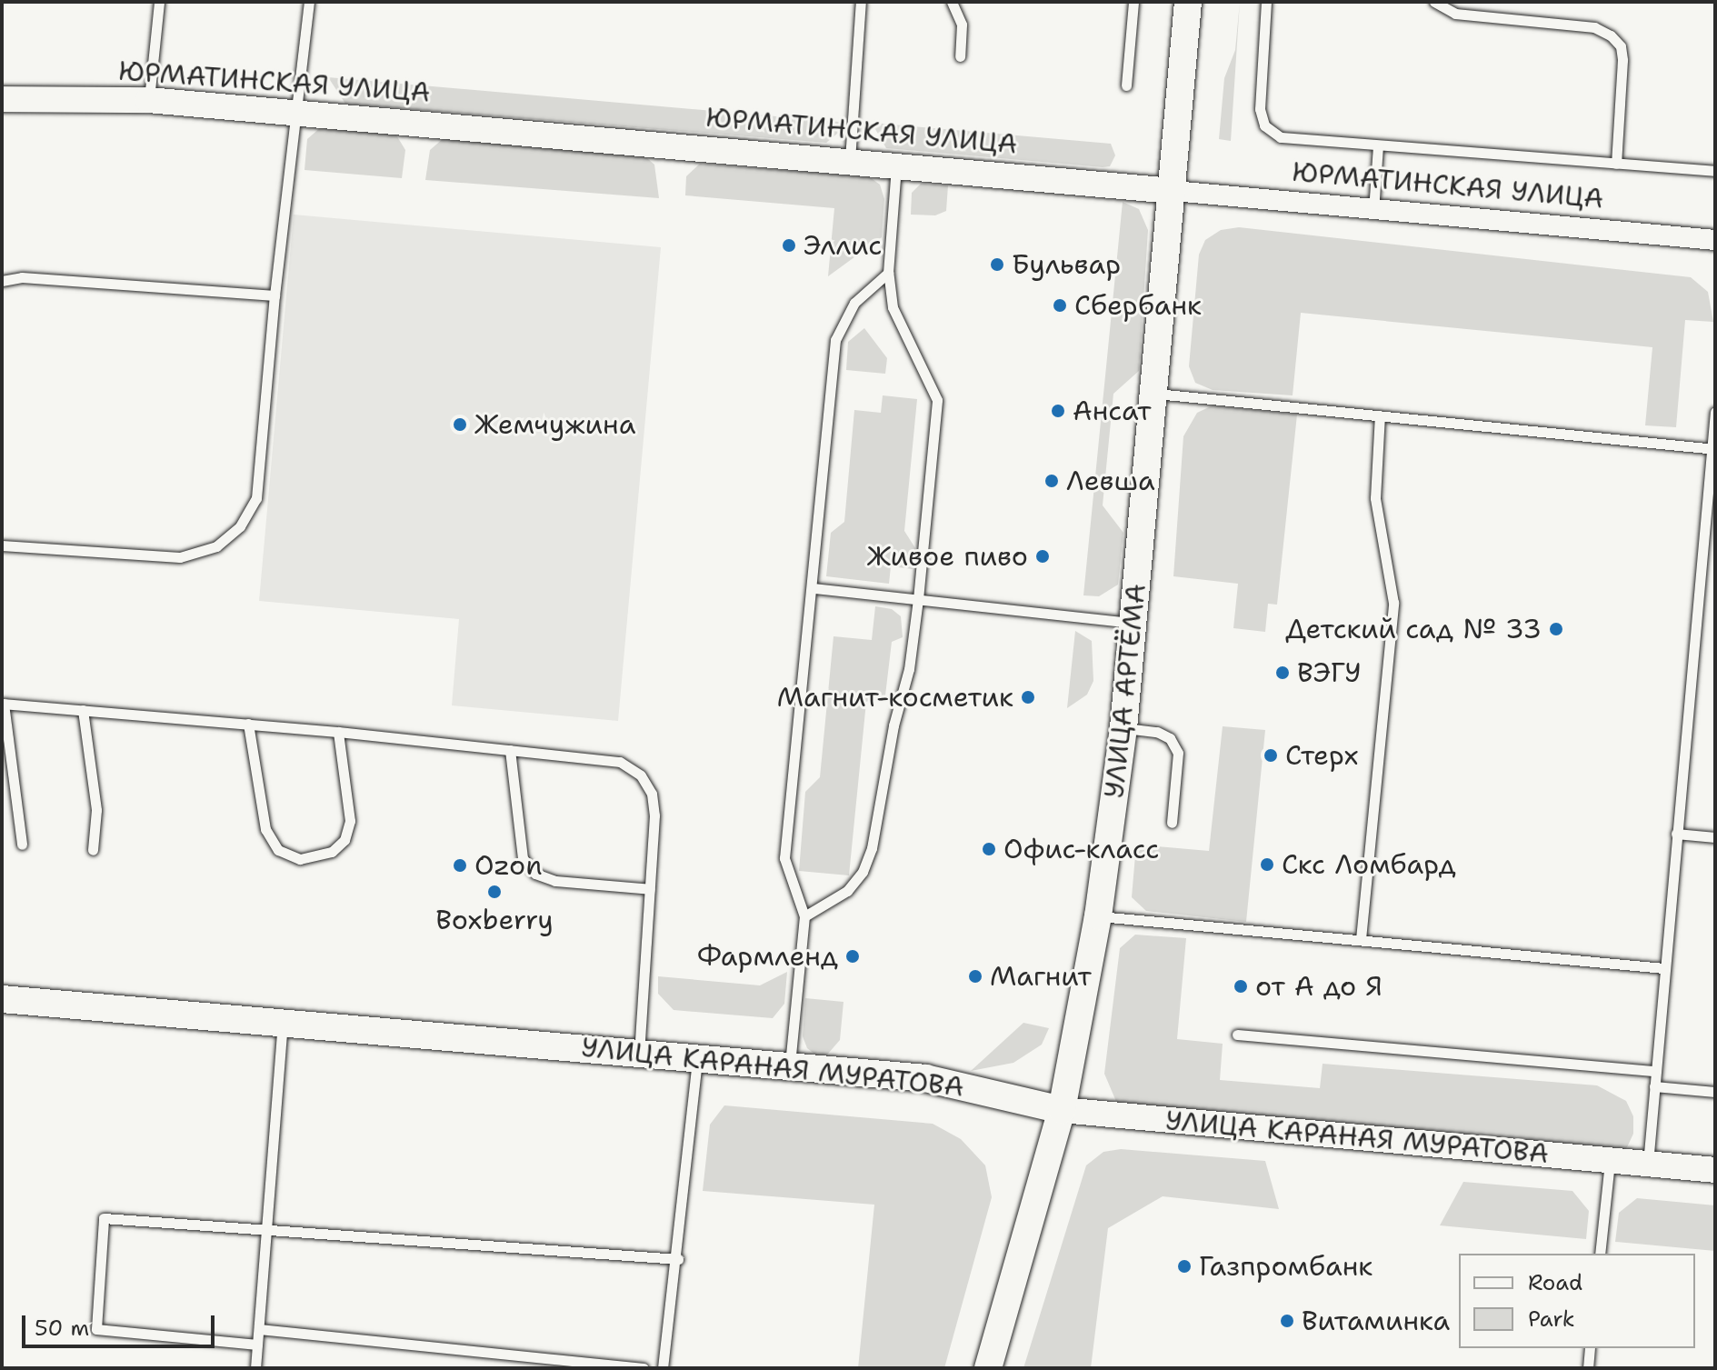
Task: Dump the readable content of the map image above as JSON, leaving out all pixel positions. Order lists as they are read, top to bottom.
{
  "streets": {
    "main road": ["УЛИЦА АРТЁМА", "УЛИЦА КАРАНАЯ МУРАТОВА"],
    "street": ["ЮРМАТИНСКАЯ УЛИЦА"]
  },
  "crossings": [
    ["ЮРМАТИНСКАЯ УЛИЦА", "УЛИЦА АРТЁМА"],
    ["УЛИЦА АРТЁМА", "УЛИЦА КАРАНАЯ МУРАТОВА"]
  ],
  "places": [
    "Эллис",
    "Бульвар",
    "Сбербанк",
    "Ансат",
    "Жемчужина",
    "Левша",
    "Живое пиво",
    "Детский сад № 33",
    "ВЭГУ",
    "Магнит-косметик",
    "Стерх",
    "Офис-класс",
    "Скс Ломбард",
    "Ozon",
    "Boxberry",
    "Фармленд",
    "Магнит",
    "от А до Я",
    "Газпромбанк",
    "Витаминка"
  ],
  "legend": ["Road", "Park"],
  "scale_bar": "50 m"
}
